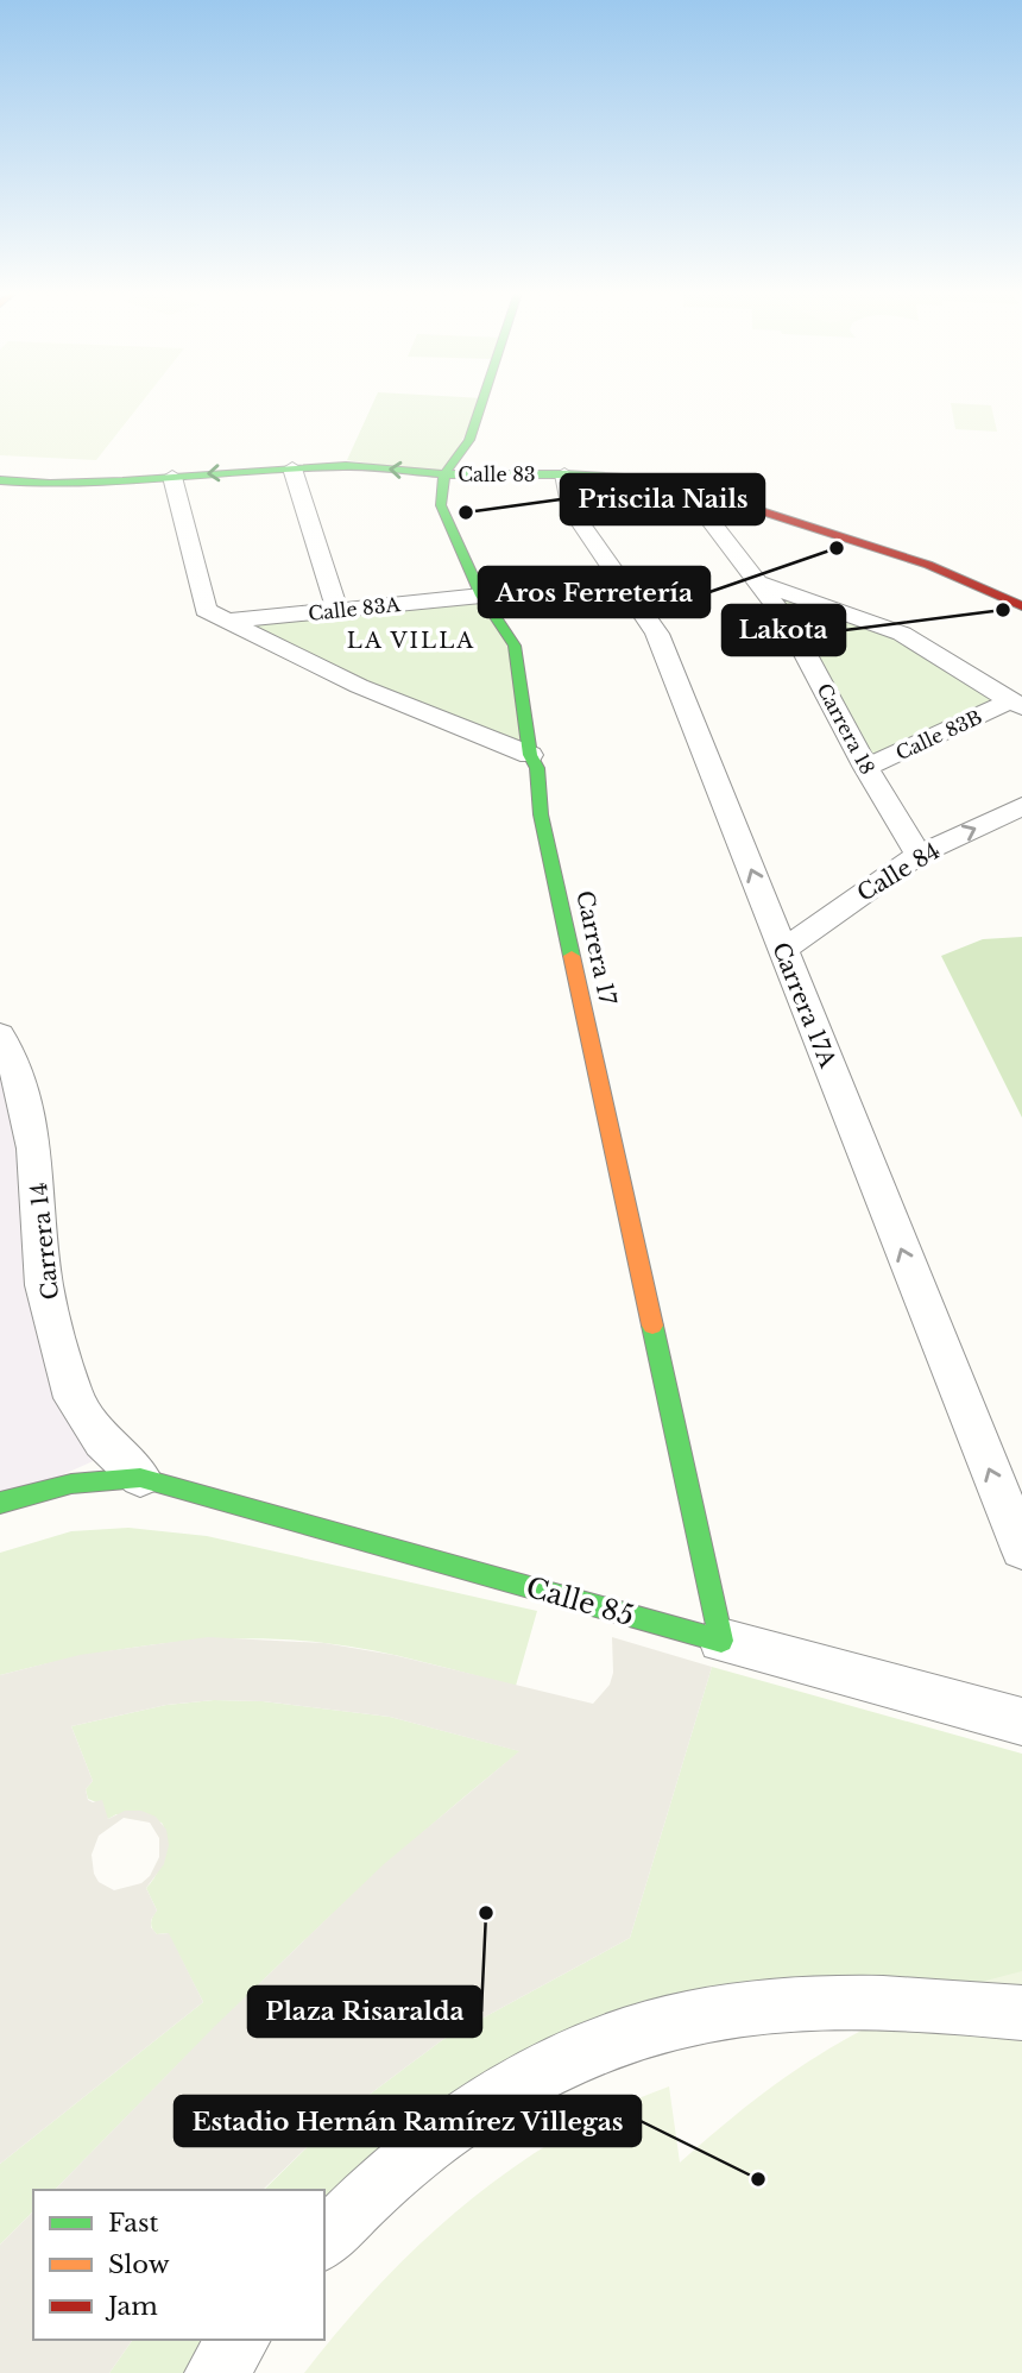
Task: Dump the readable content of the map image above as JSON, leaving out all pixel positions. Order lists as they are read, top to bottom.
{
  "streets": {
    "street": [
      "Calle 83",
      "Calle 83A",
      "Carrera 18",
      "Calle 83B",
      "Calle 84",
      "Carrera 17",
      "Carrera 17A",
      "Carrera 14",
      "Calle 85"
    ]
  },
  "crossings": [
    ["Calle 83", "Carrera 18"],
    ["Calle 83", "Carrera 17"],
    ["Calle 83", "Carrera 17A"],
    ["Calle 83A", "Carrera 17"],
    ["Carrera 18", "Calle 83B"],
    ["Carrera 18", "Calle 84"],
    ["Calle 84", "Carrera 17A"],
    ["Carrera 17", "Calle 85"],
    ["Carrera 14", "Calle 85"]
  ],
  "one_way": ["Calle 84", "Carrera 17A"],
  "districts": ["LA VILLA"],
  "places": [
    "Priscila Nails",
    "Aros Ferretería",
    "Lakota",
    "Plaza Risaralda",
    "Estadio Hernán Ramírez Villegas"
  ],
  "legend": ["Fast", "Slow", "Jam"]
}
